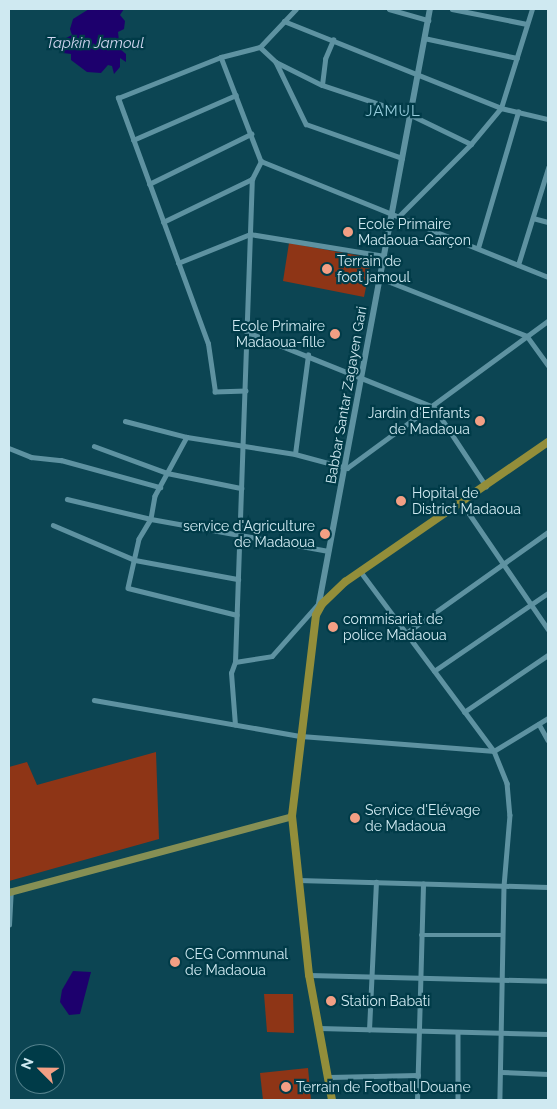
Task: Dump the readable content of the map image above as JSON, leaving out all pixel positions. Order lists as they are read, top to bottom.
{
  "streets": {
    "street": ["Babbar Santar Zagayen Gari"]
  },
  "districts": ["JAMUL"],
  "water": ["Tapkin Jamoul"],
  "places": [
    "Ecole Primaire Madaoua-Garçon",
    "Terrain de foot jamoul",
    "Ecole Primaire Madaoua-fille",
    "Jardin d'Enfants de Madaoua",
    "Hopital de District Madaoua",
    "service d'Agriculture de Madaoua",
    "commisariat de police Madaoua",
    "Service d'Elévage de Madaoua",
    "CEG Communal de Madaoua",
    "Station Babati",
    "Terrain de Football Douane"
  ],
  "north": "top left"
}
